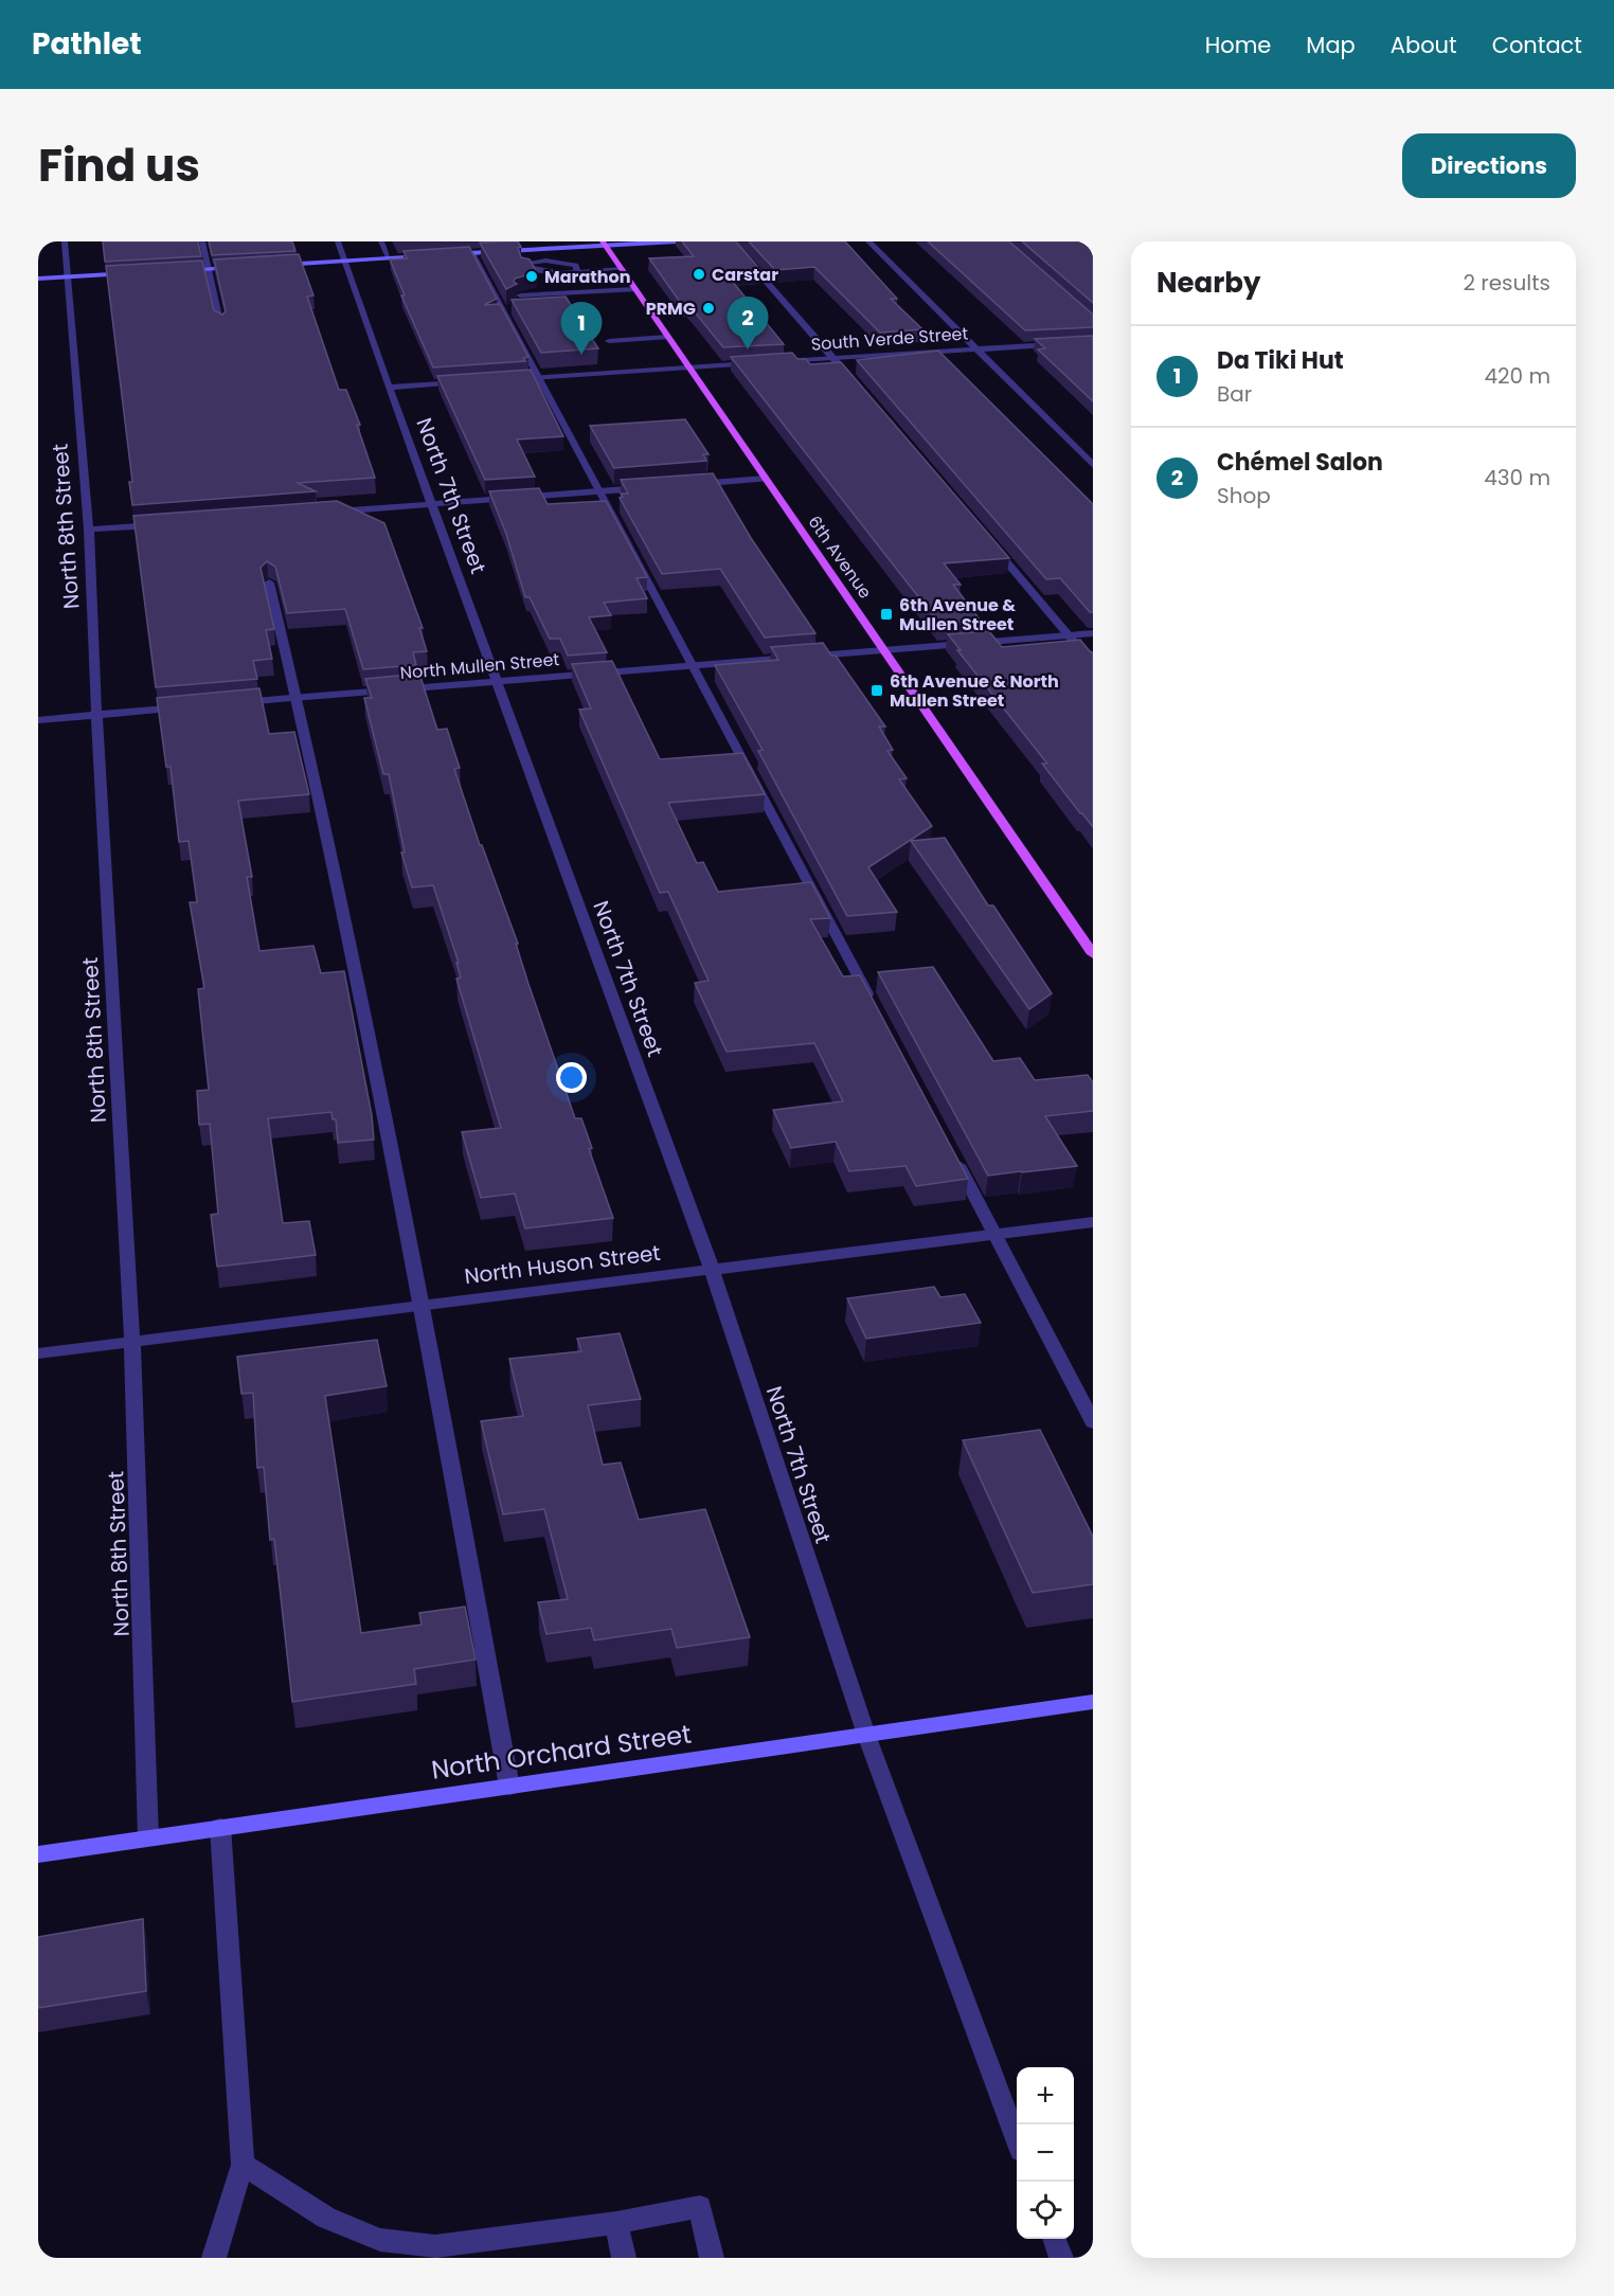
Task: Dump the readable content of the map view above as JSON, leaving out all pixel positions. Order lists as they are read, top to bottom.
{
  "streets": {
    "main road": ["6th Avenue"],
    "street": [
      "South Verde Street",
      "North 7th Street",
      "North 8th Street",
      "North Mullen Street",
      "North Huson Street",
      "North Orchard Street"
    ]
  },
  "crossings": [
    ["North 7th Street", "North Mullen Street"],
    ["North 7th Street", "North Huson Street"],
    ["North 7th Street", "North Orchard Street"],
    ["North 8th Street", "North Huson Street"],
    ["North 8th Street", "North Orchard Street"],
    ["6th Avenue", "North Mullen Street"]
  ],
  "places": {
    "other": ["Carstar", "Marathon", "PRMG"],
    "transit": ["6th Avenue & Mullen Street", "6th Avenue & North Mullen Street"]
  },
  "page": {
    "header": "Pathlet",
    "nav": [
      "Home",
      "Map",
      "About",
      "Contact"
    ],
    "title": "Find us",
    "buttons": "Directions",
    "heading": ["Nearby", "2 results"],
    "pins": ["2", "1"],
    "list": [
      {
        "mark": "1",
        "name": "Da Tiki Hut",
        "note": "Bar",
        "value": "420 m"
      },
      {
        "mark": "2",
        "name": "Chémel Salon",
        "note": "Shop",
        "value": "430 m"
      }
    ],
    "map_buttons": ["+", "−"]
  }
}
